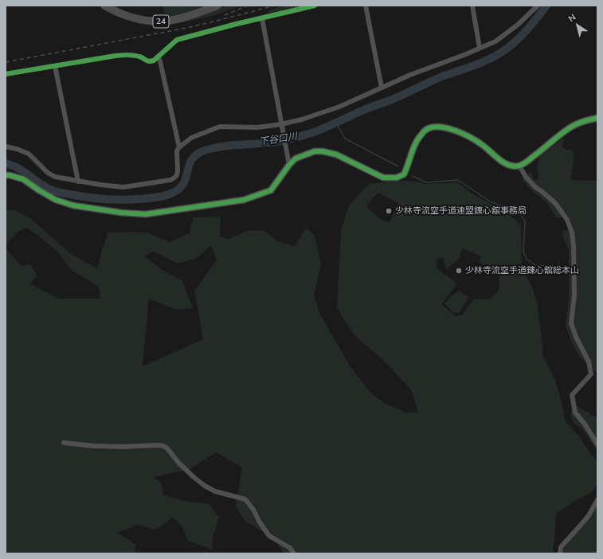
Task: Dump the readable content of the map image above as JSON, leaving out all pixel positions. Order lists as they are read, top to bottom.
{
  "streets": {
    "main road": ["24"]
  },
  "water": ["下谷口川"],
  "places": ["少林寺流空手道連盟錬心舘事務局", "少林寺流空手道錬心舘総本山"],
  "north": "top left"
}
